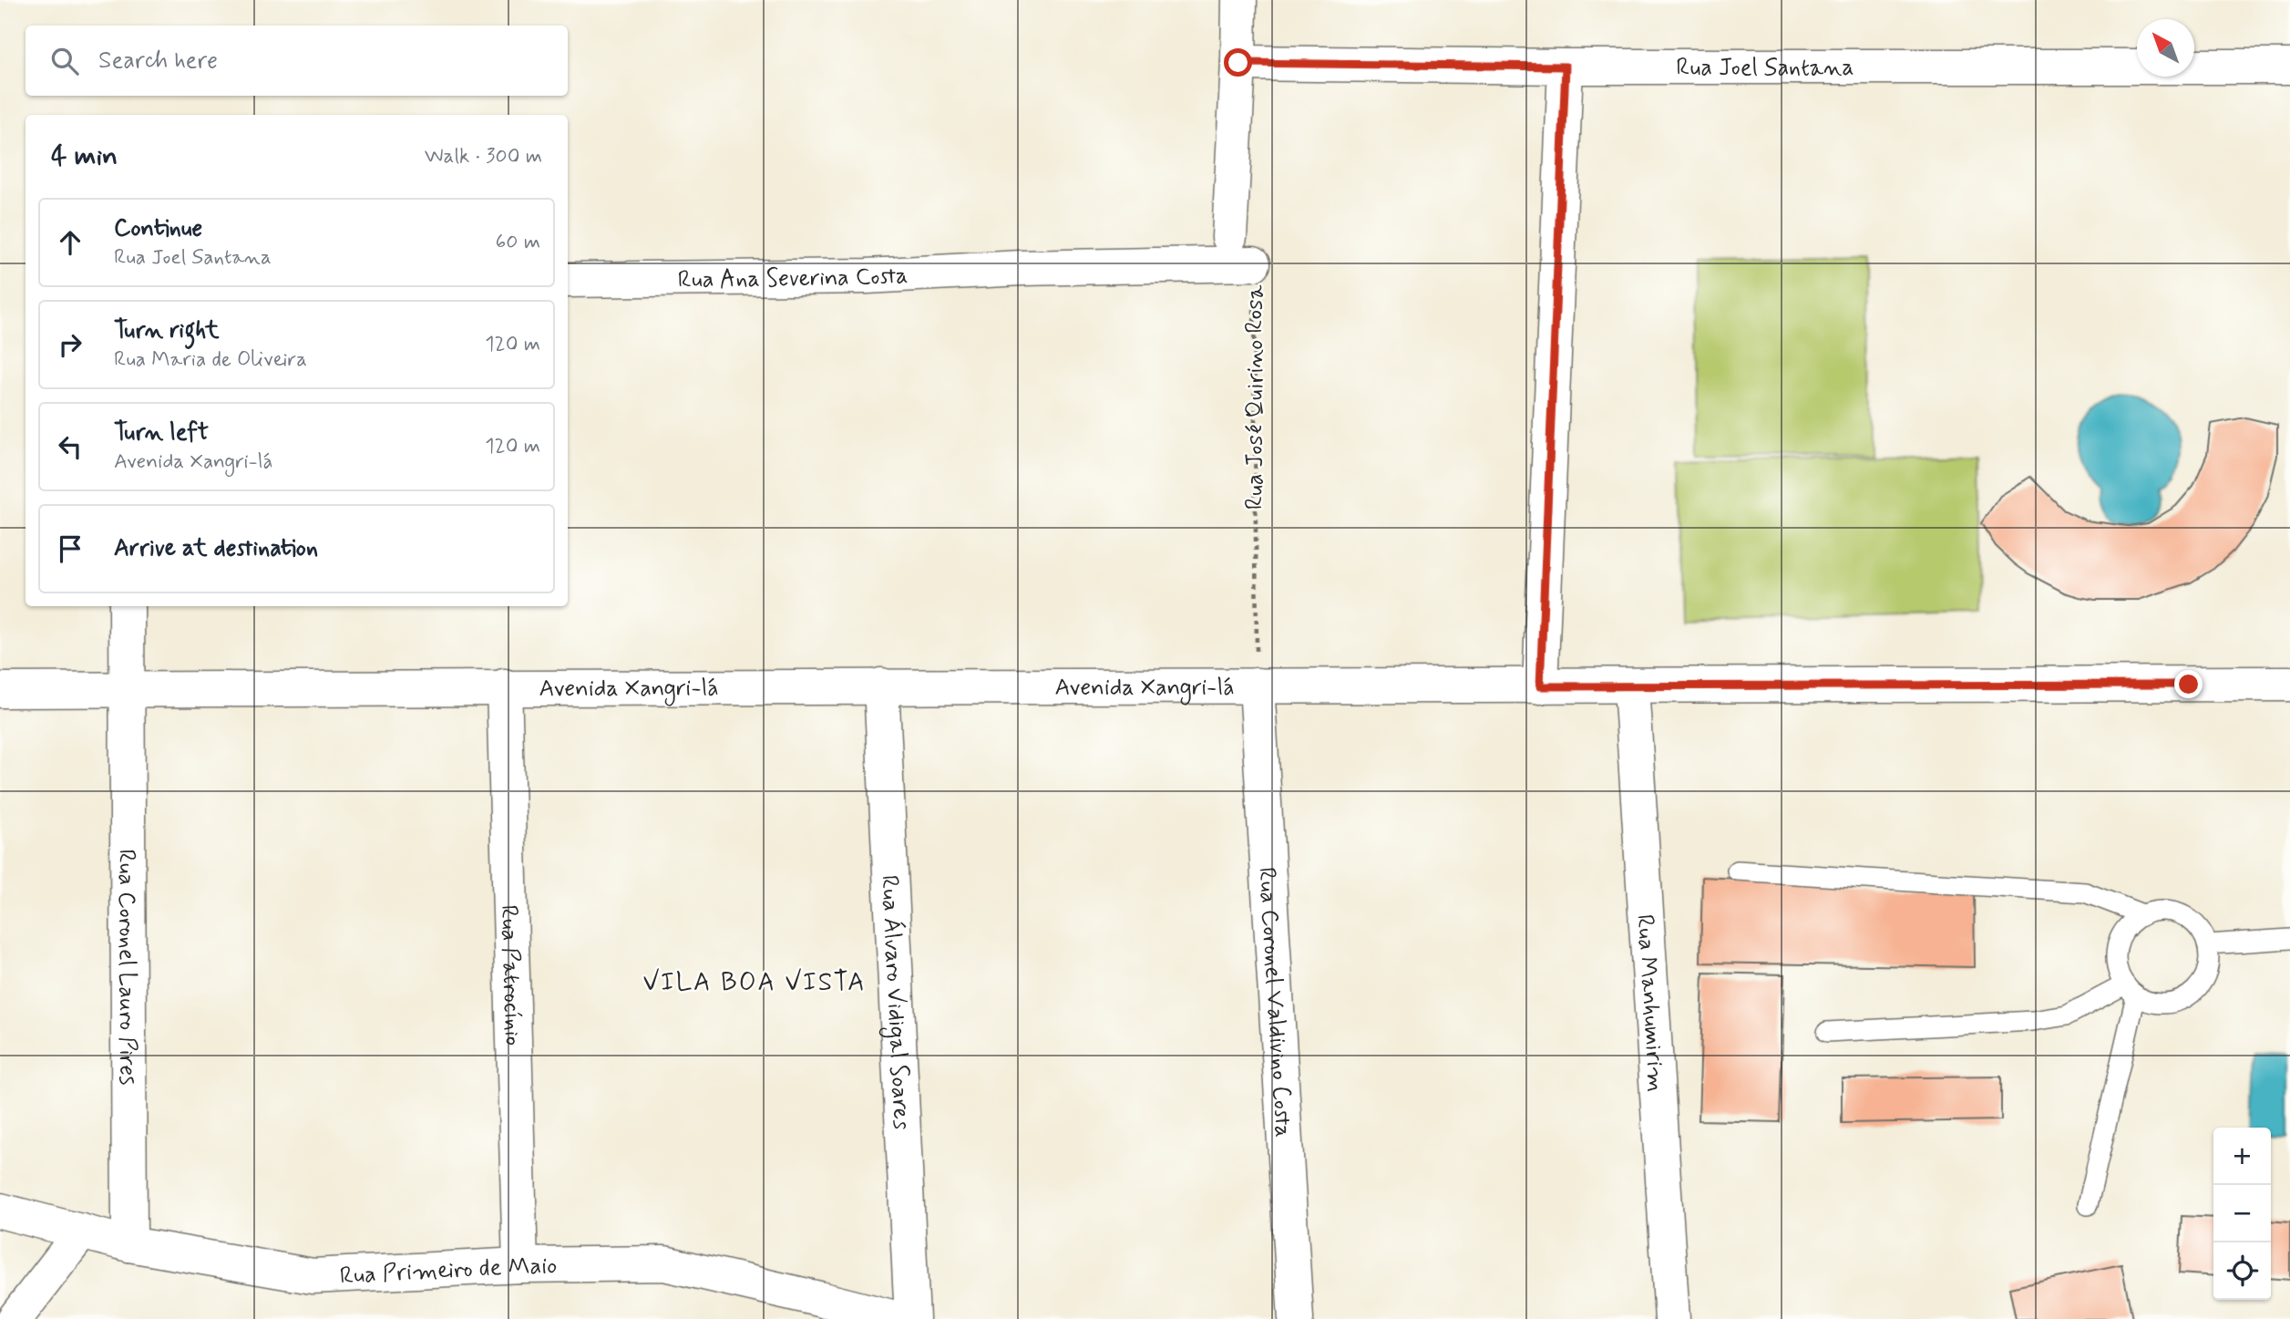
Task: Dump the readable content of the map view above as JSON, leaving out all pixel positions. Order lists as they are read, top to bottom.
{
  "streets": {
    "street": [
      "Rua Joel Santana",
      "Rua Ana Severina Costa",
      "Rua José Quirino Rosa",
      "Avenida Xangri-lá",
      "Rua Coronel Lauro Pires",
      "Rua Patrocínio",
      "Rua Álvaro Vidigal Soares",
      "Rua Coronel Valdivino Costa",
      "Rua Manhumirim",
      "Rua Primeiro de Maio"
    ]
  },
  "crossings": [
    ["Rua Ana Severina Costa", "Rua José Quirino Rosa"],
    ["Rua José Quirino Rosa", "Avenida Xangri-lá"],
    ["Rua José Quirino Rosa", "Rua Coronel Valdivino Costa"],
    ["Avenida Xangri-lá", "Rua Coronel Lauro Pires"],
    ["Avenida Xangri-lá", "Rua Patrocínio"],
    ["Avenida Xangri-lá", "Rua Álvaro Vidigal Soares"],
    ["Avenida Xangri-lá", "Rua Coronel Valdivino Costa"],
    ["Avenida Xangri-lá", "Rua Manhumirim"],
    ["Rua Coronel Lauro Pires", "Rua Primeiro de Maio"],
    ["Rua Patrocínio", "Rua Primeiro de Maio"]
  ],
  "districts": ["VILA BOA VISTA"],
  "north": "top left",
  "page": {
    "search": "Search here",
    "heading": ["4 min", "Walk · 300 m"],
    "list": [
      ["Continue", "Rua Joel Santana", "60 m"],
      ["Turn right", "Rua Maria de Oliveira", "120 m"],
      ["Turn left", "Avenida Xangri-lá", "120 m"],
      "Arrive at destination"
    ],
    "map_buttons": ["+", "−"]
  }
}
